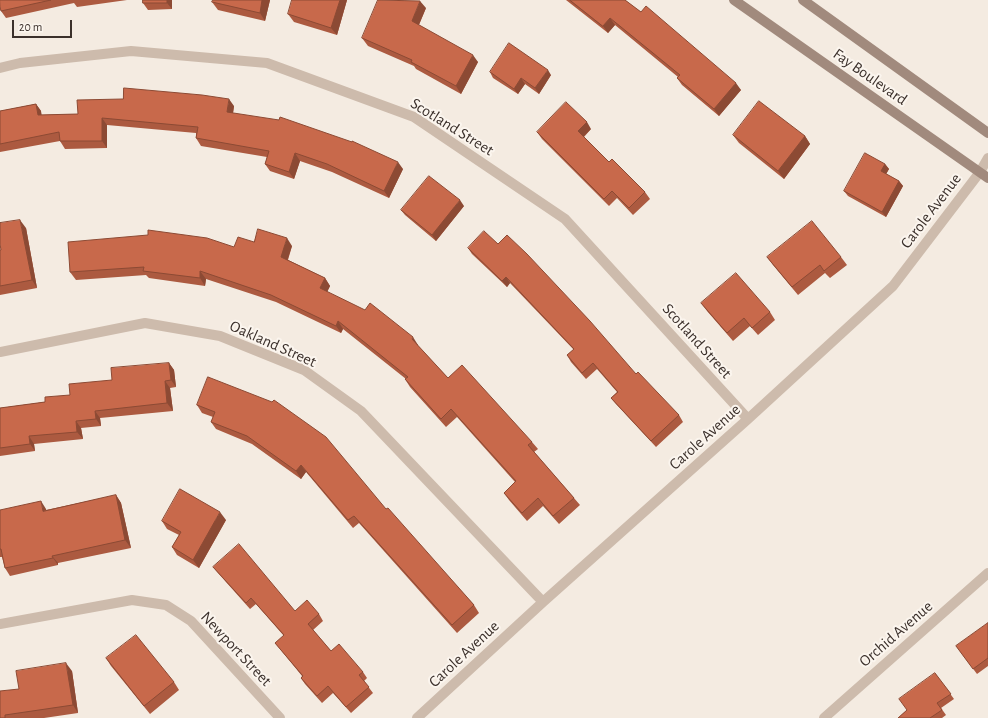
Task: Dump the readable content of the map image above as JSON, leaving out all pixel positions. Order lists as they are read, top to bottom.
{
  "streets": {
    "main road": ["Fay Boulevard"],
    "street": [
      "Scotland Street",
      "Carole Avenue",
      "Oakland Street",
      "Orchid Avenue",
      "Newport Street"
    ]
  },
  "crossings": [
    ["Fay Boulevard", "Carole Avenue"],
    ["Scotland Street", "Carole Avenue"],
    ["Carole Avenue", "Oakland Street"]
  ],
  "scale_bar": "20 m"
}
